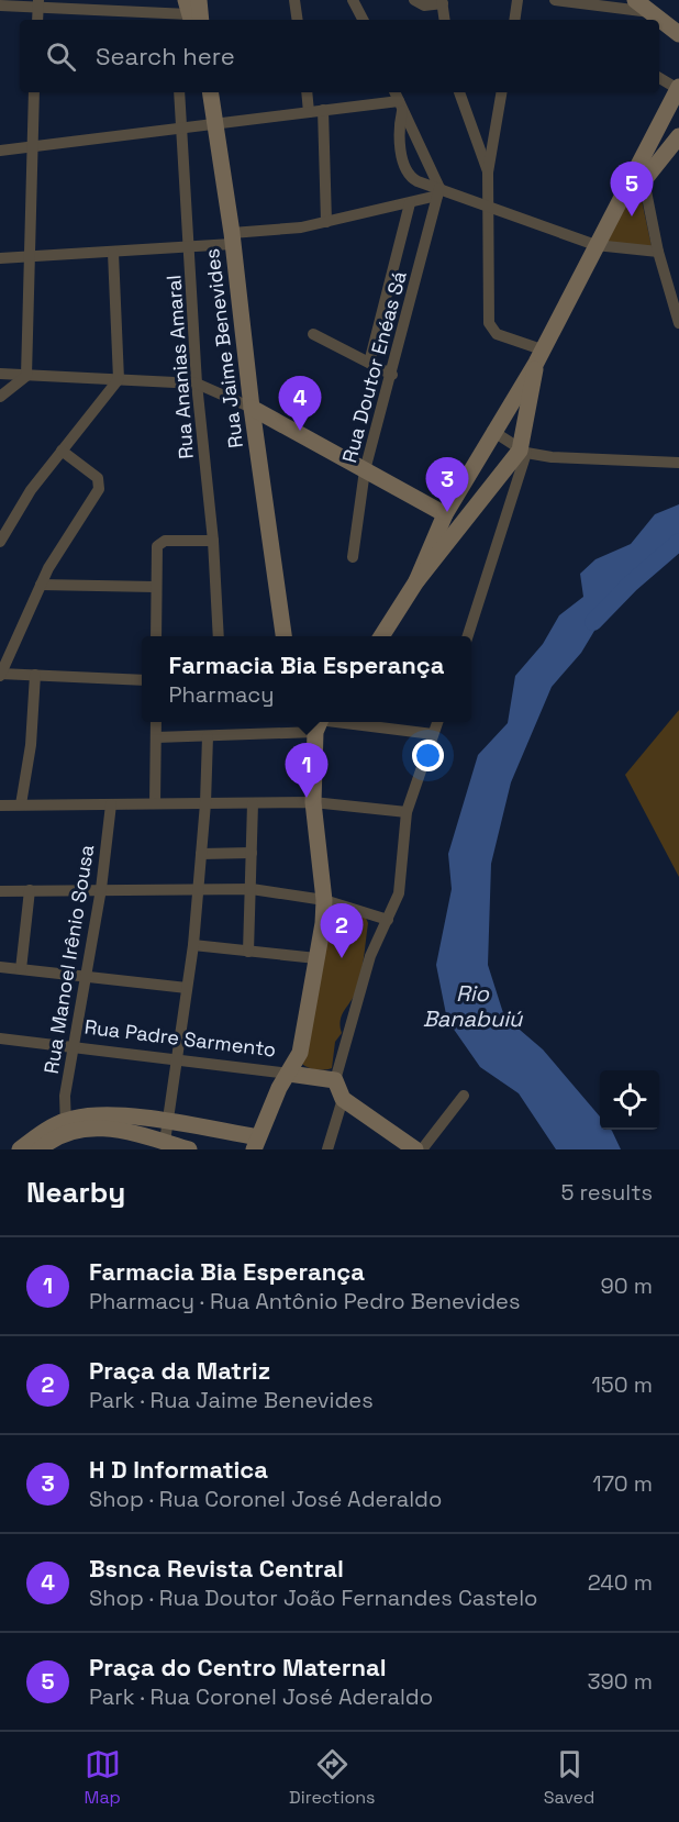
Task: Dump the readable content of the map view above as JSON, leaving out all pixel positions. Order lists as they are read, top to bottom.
{
  "streets": {
    "main road": ["Rua Jaime Benevides", "Rua Padre Sarmento"],
    "street": ["Rua Ananias Amaral", "Rua Doutor Enéas Sá", "Rua Manoel Irênio Sousa"]
  },
  "crossings": [
    ["Rua Manoel Irênio Sousa", "Rua Padre Sarmento"]
  ],
  "water": ["Rio Banabuiú"],
  "page": {
    "search": "Search here",
    "pins": [
      "5",
      "4",
      "3",
      "1",
      "2"
    ],
    "popup": ["Farmacia Bia Esperança", "Pharmacy"],
    "heading": ["Nearby", "5 results"],
    "list": [
      {
        "mark": "1",
        "name": "Farmacia Bia Esperança",
        "note": "Pharmacy · Rua Antônio Pedro Benevides",
        "value": "90 m"
      },
      {
        "mark": "2",
        "name": "Praça da Matriz",
        "note": "Park · Rua Jaime Benevides",
        "value": "150 m"
      },
      {
        "mark": "3",
        "name": "H D Informatica",
        "note": "Shop · Rua Coronel José Aderaldo",
        "value": "170 m"
      },
      {
        "mark": "4",
        "name": "Bsnca Revista Central",
        "note": "Shop · Rua Doutor João Fernandes Castelo",
        "value": "240 m"
      },
      {
        "mark": "5",
        "name": "Praça do Centro Maternal",
        "note": "Park · Rua Coronel José Aderaldo",
        "value": "390 m"
      }
    ],
    "nav": ["Map", "Directions", "Saved"]
  }
}
